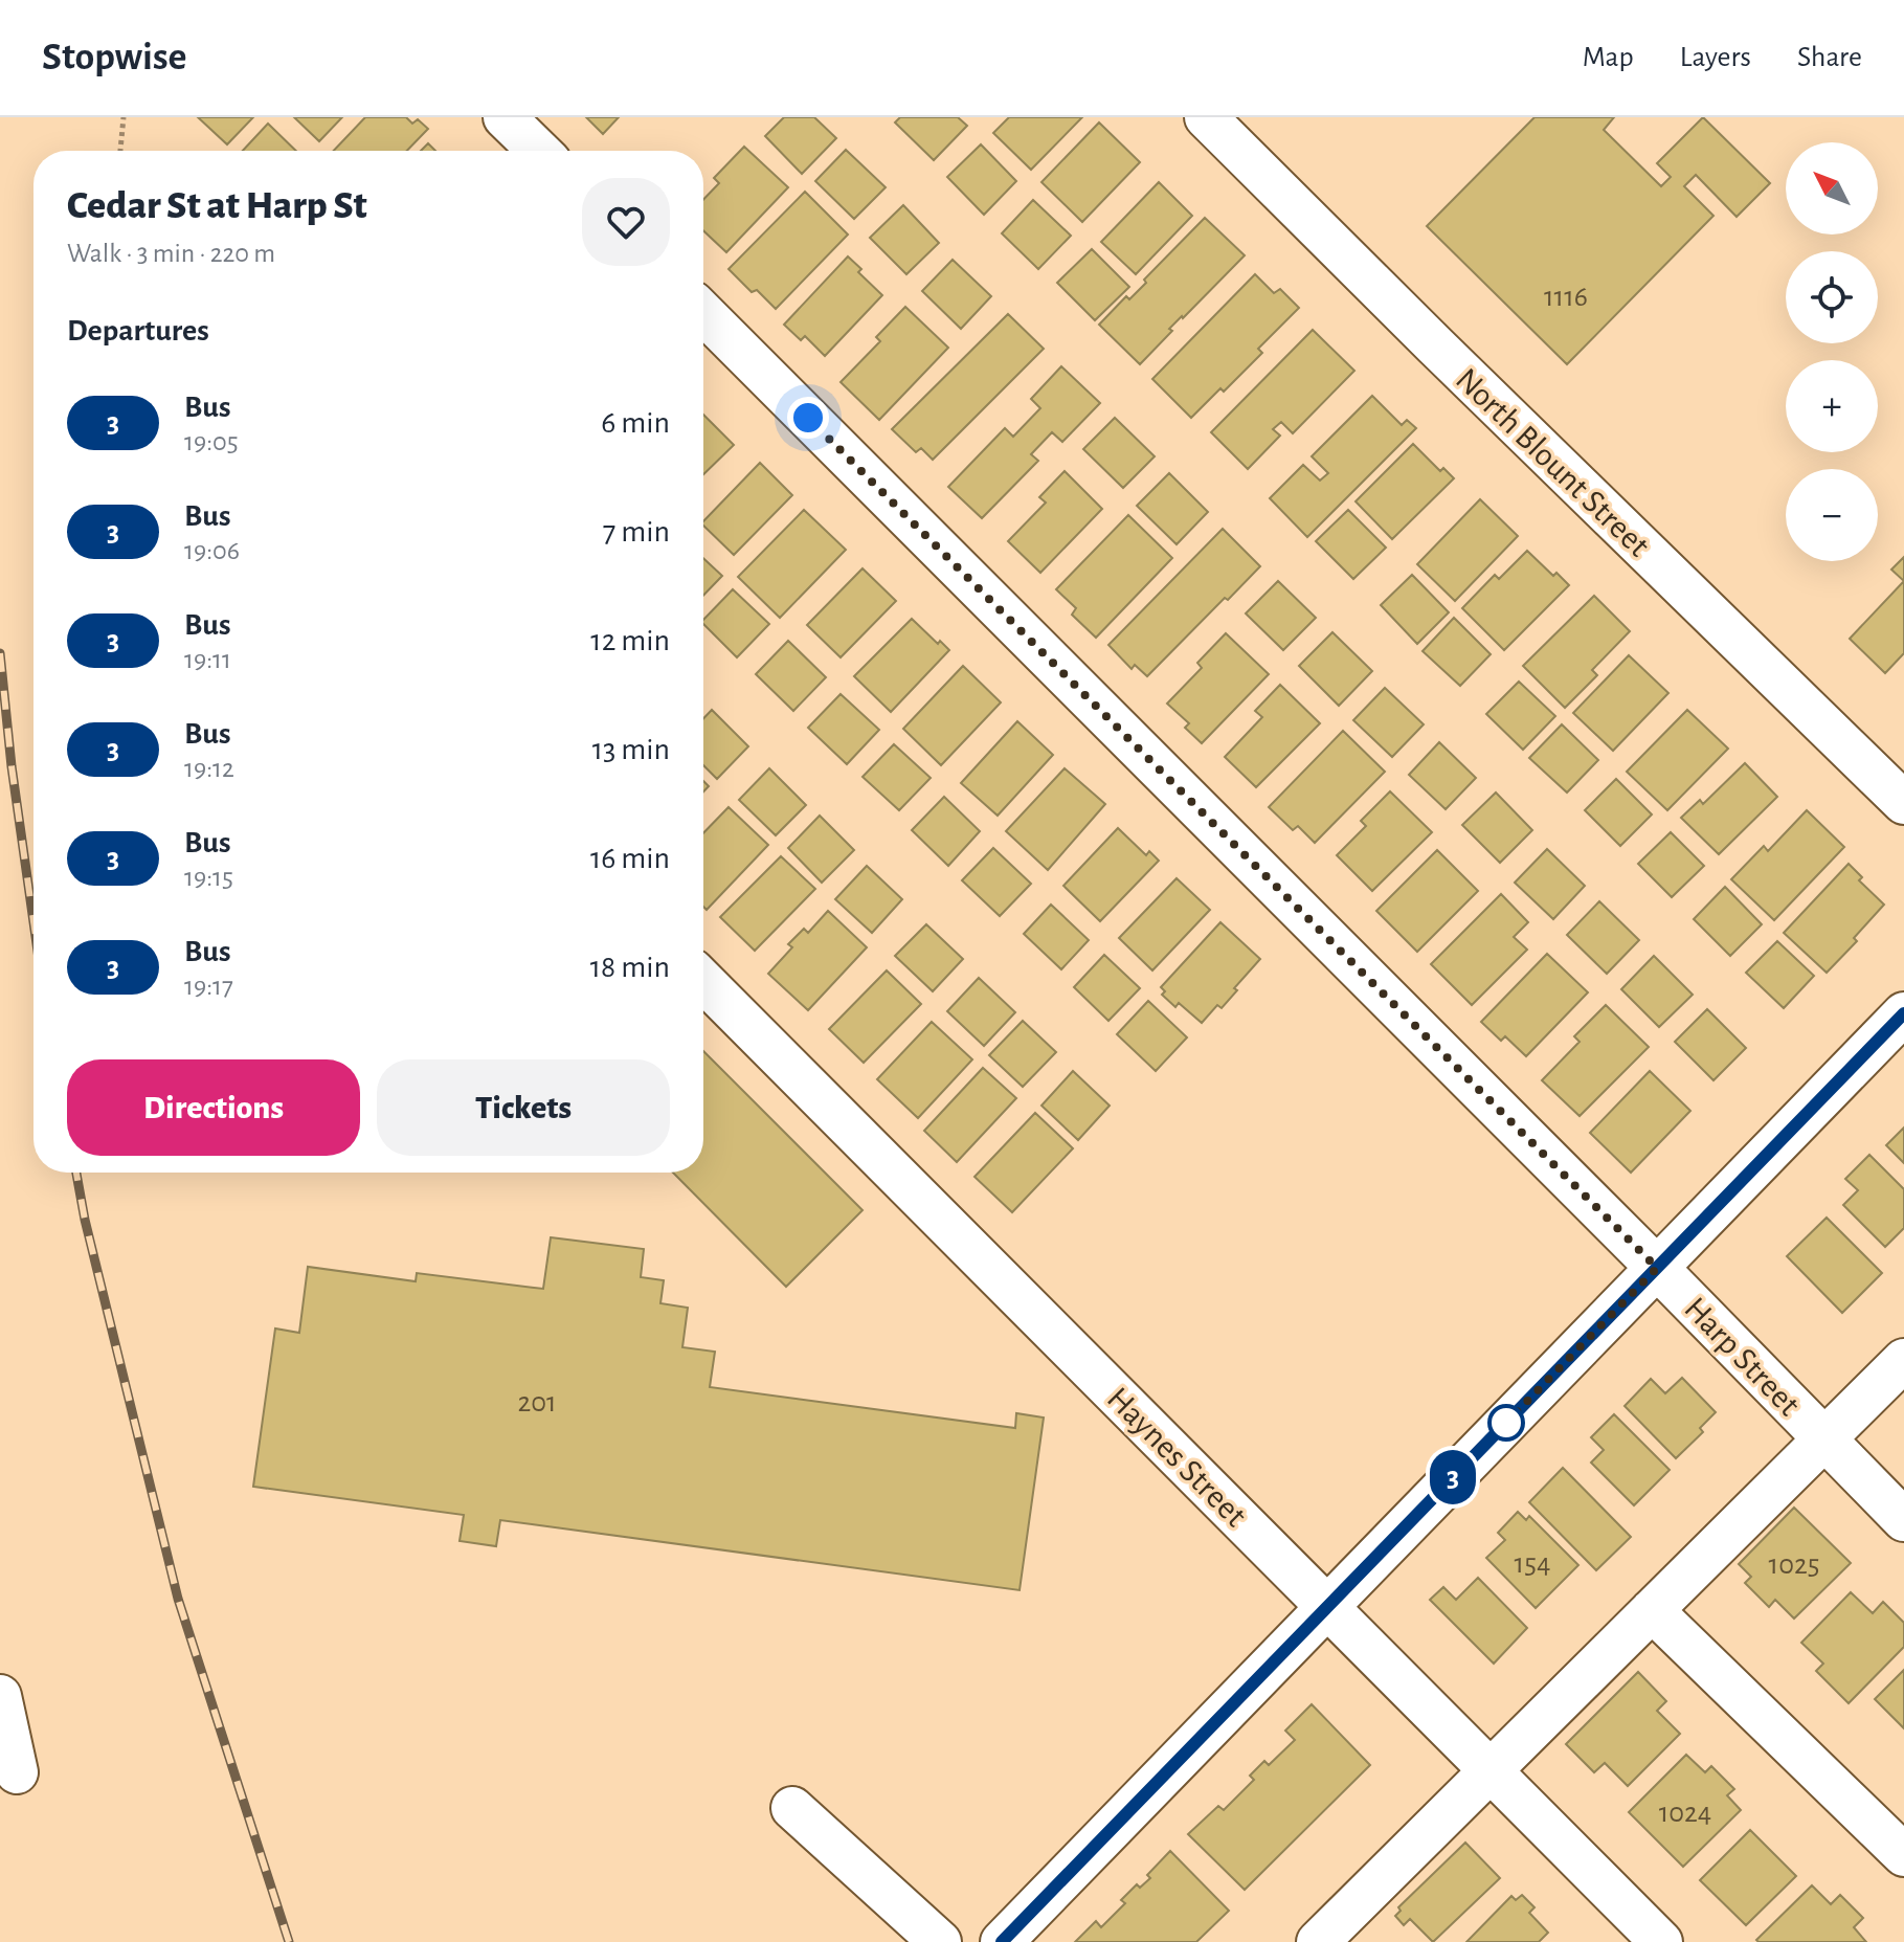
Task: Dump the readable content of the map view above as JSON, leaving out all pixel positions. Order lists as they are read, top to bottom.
{
  "streets": {
    "street": ["North Blount Street", "Harp Street", "Haynes Street"]
  },
  "lines": ["bus line 3"],
  "house_numbers": [
    "1116",
    "201",
    "154",
    "1025",
    "1024"
  ],
  "north": "top left",
  "page": {
    "header": "Stopwise",
    "nav": ["Map", "Layers", "Share"],
    "on_map": "3",
    "map_buttons": ["+", "−"],
    "heading": [
      ["Cedar St at Harp St", "Walk · 3 min · 220 m"],
      "Departures"
    ],
    "list": [
      {
        "mark": "3",
        "name": "Bus",
        "note": "19:05",
        "value": "6 min"
      },
      {
        "mark": "3",
        "name": "Bus",
        "note": "19:06",
        "value": "7 min"
      },
      {
        "mark": "3",
        "name": "Bus",
        "note": "19:11",
        "value": "12 min"
      },
      {
        "mark": "3",
        "name": "Bus",
        "note": "19:12",
        "value": "13 min"
      },
      {
        "mark": "3",
        "name": "Bus",
        "note": "19:15",
        "value": "16 min"
      },
      {
        "mark": "3",
        "name": "Bus",
        "note": "19:17",
        "value": "18 min"
      }
    ],
    "buttons": ["Directions", "Tickets"]
  }
}
